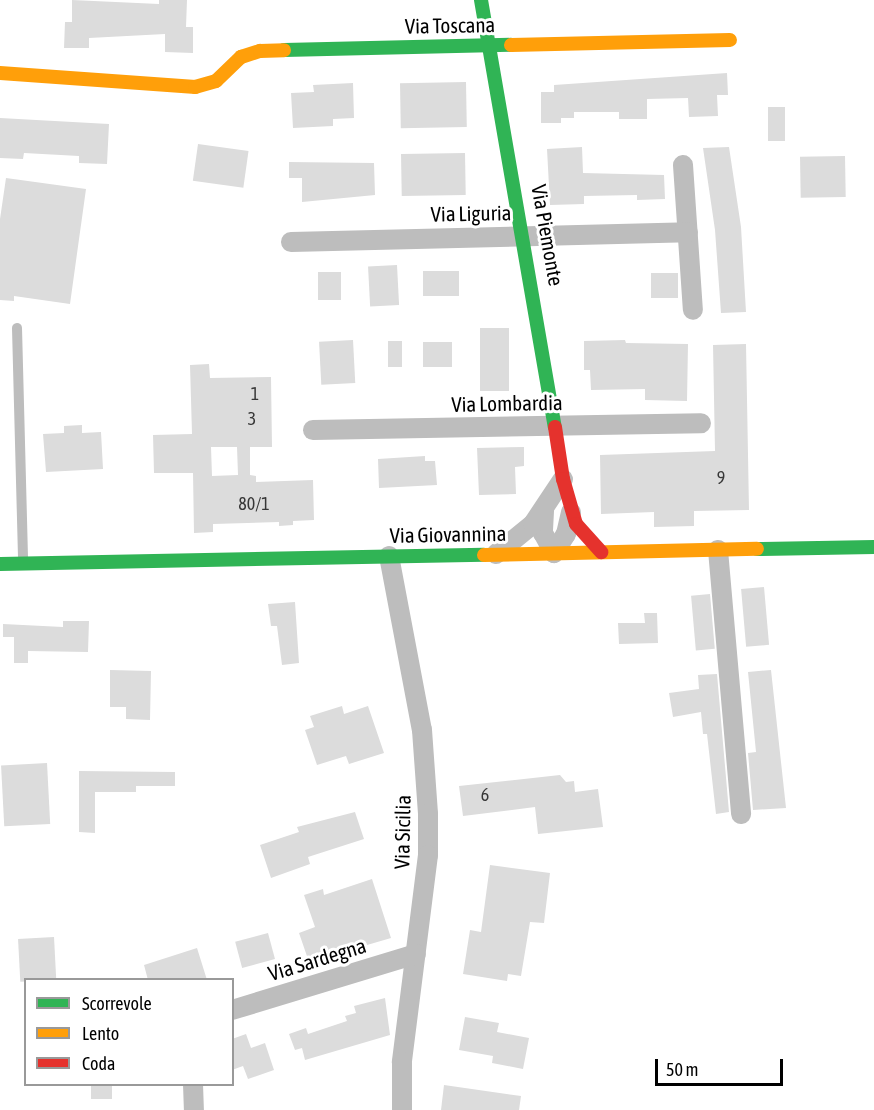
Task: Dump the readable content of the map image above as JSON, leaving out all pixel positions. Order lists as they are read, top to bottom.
{
  "streets": {
    "street": [
      "Via Toscana",
      "Via Liguria",
      "Via Piemonte",
      "Via Lombardia",
      "Via Giovannina",
      "Via Sicilia",
      "Via Sardegna"
    ]
  },
  "crossings": [
    ["Via Toscana", "Via Piemonte"],
    ["Via Liguria", "Via Piemonte"],
    ["Via Piemonte", "Via Lombardia"],
    ["Via Piemonte", "Via Giovannina"],
    ["Via Giovannina", "Via Sicilia"],
    ["Via Sicilia", "Via Sardegna"]
  ],
  "house_numbers": [
    "1",
    "3",
    "9",
    "80/1",
    "6"
  ],
  "legend": ["Scorrevole", "Lento", "Coda"],
  "scale_bar": "50 m"
}
